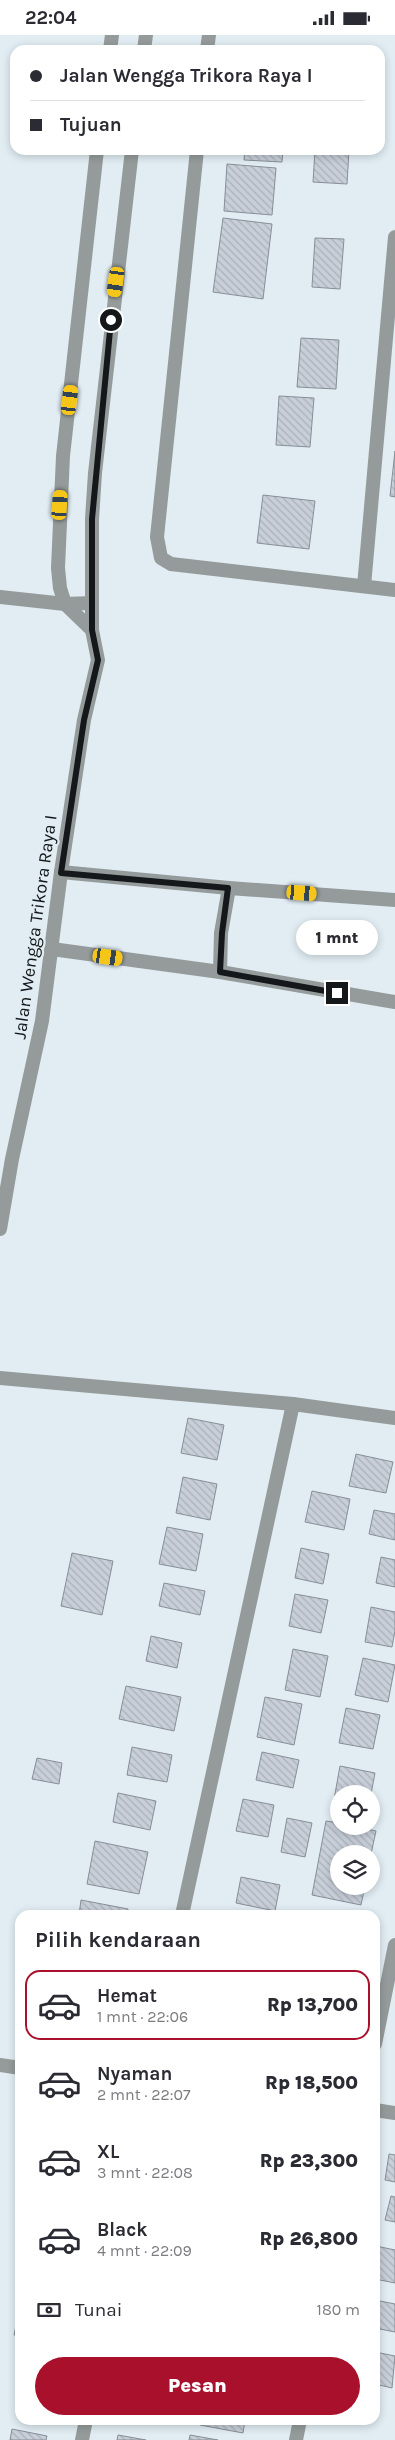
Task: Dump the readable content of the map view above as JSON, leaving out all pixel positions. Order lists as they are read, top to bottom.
{
  "streets": {
    "street": ["Jalan Wengga Trikora Raya I"]
  },
  "page": {
    "status": "22:04",
    "banner": ["Jalan Wengga Trikora Raya I", "Tujuan"],
    "bubble": "1 mnt",
    "heading": "Pilih kendaraan",
    "list": [
      {
        "name": "Hemat",
        "note": "1 mnt · 22:06",
        "value": "Rp 13,700"
      },
      {
        "name": "Nyaman",
        "note": "2 mnt · 22:07",
        "value": "Rp 18,500"
      },
      {
        "name": "XL",
        "note": "3 mnt · 22:08",
        "value": "Rp 23,300"
      },
      {
        "name": "Black",
        "note": "4 mnt · 22:09",
        "value": "Rp 26,800"
      }
    ],
    "pay": ["Tunai", "180 m"],
    "buttons": "Pesan"
  }
}
